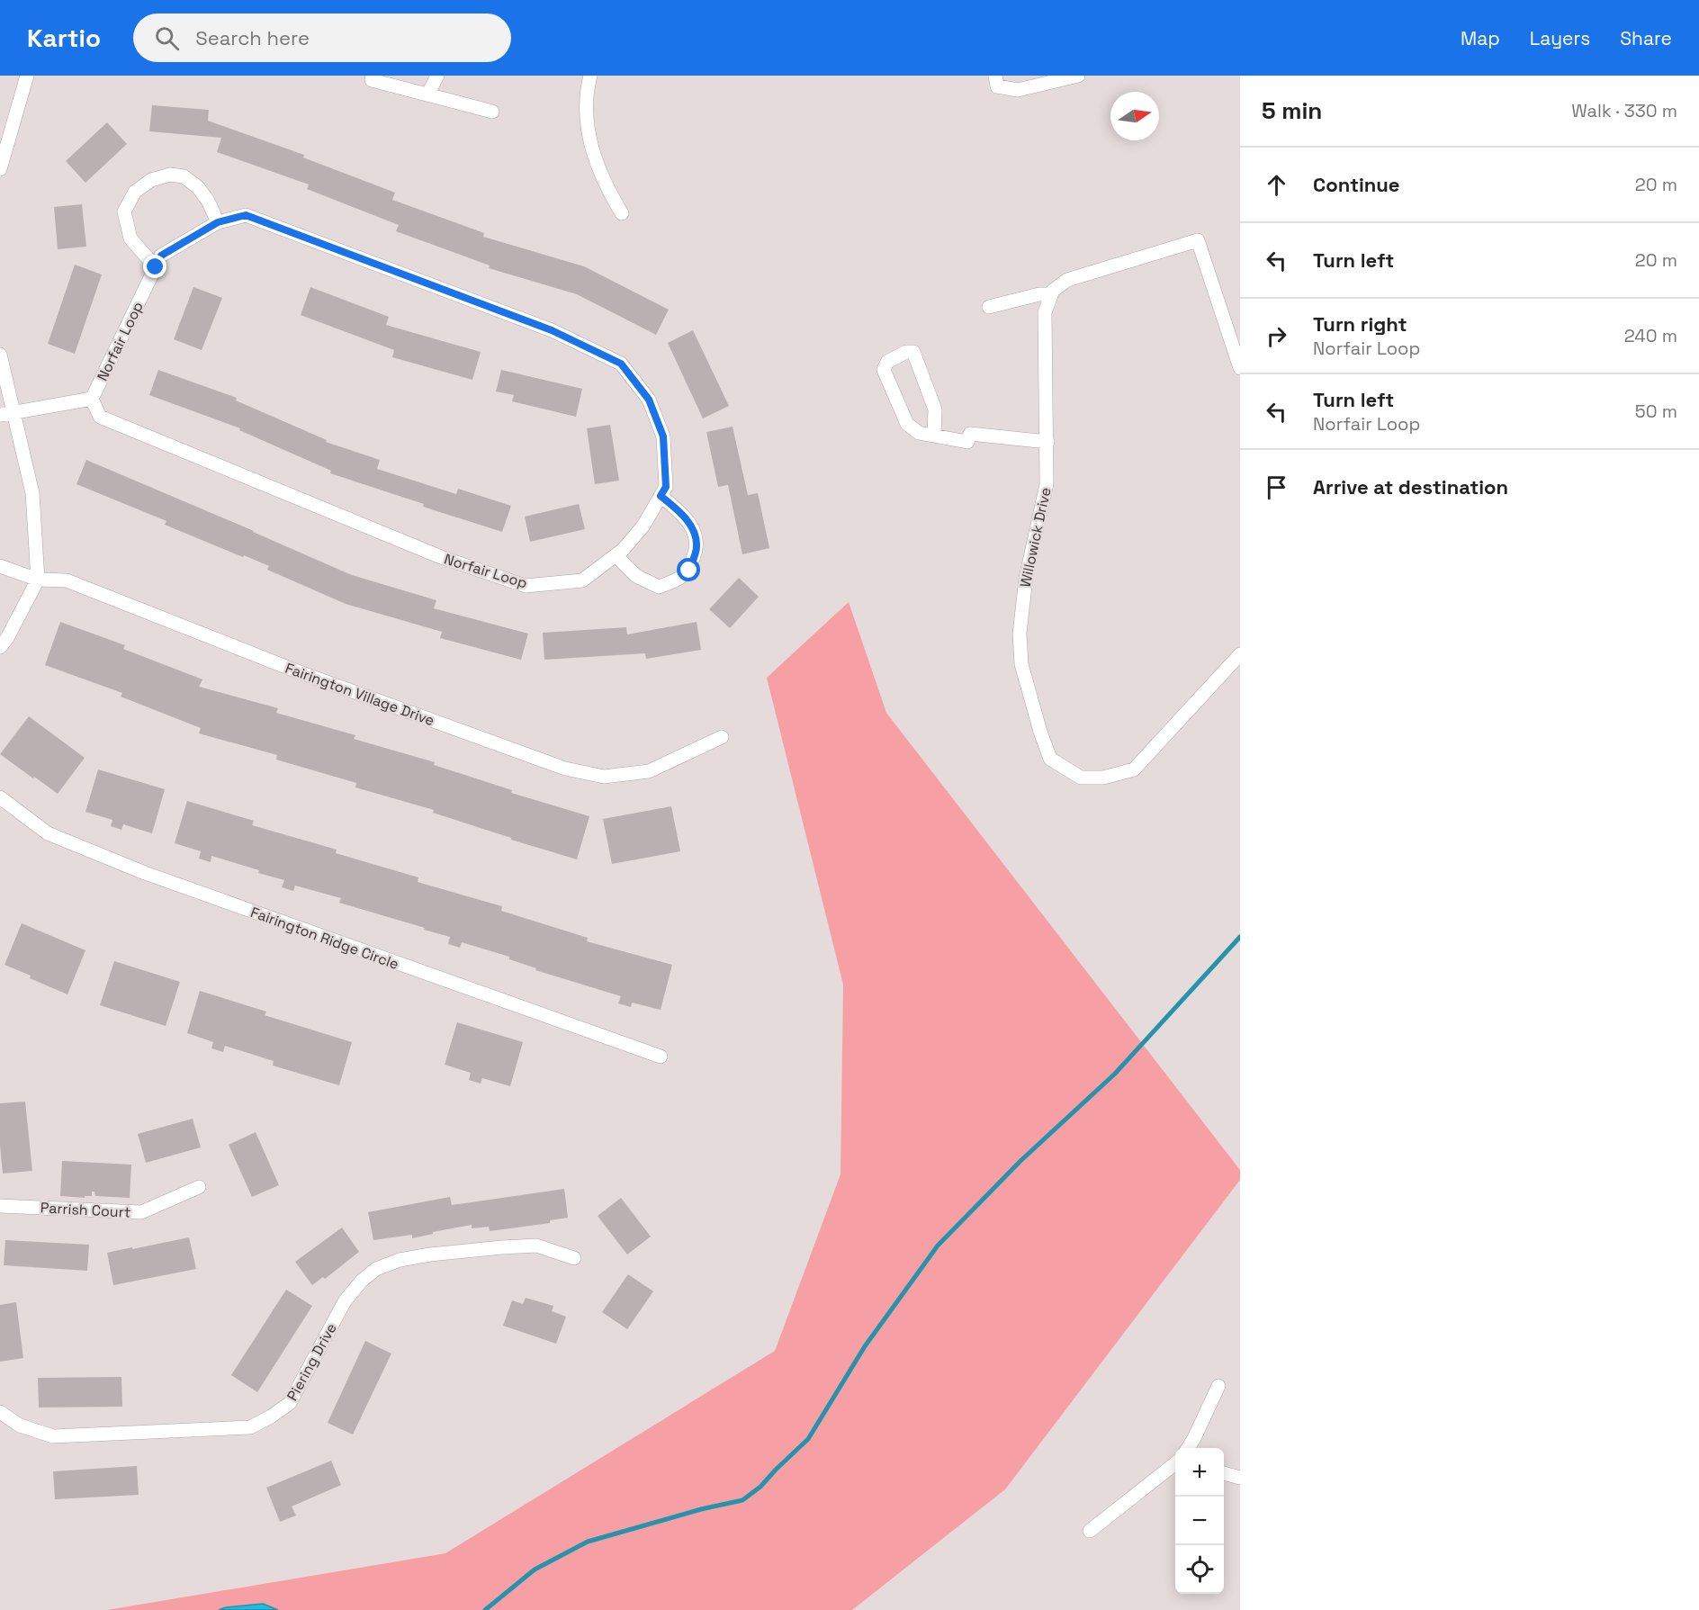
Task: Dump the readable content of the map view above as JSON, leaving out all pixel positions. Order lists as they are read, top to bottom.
{
  "streets": {
    "street": [
      "Norfair Loop",
      "Willowick Drive",
      "Fairington Village Drive",
      "Fairington Ridge Circle",
      "Parrish Court",
      "Piering Drive"
    ]
  },
  "north": "right",
  "page": {
    "header": "Kartio",
    "search": "Search here",
    "nav": ["Map", "Layers", "Share"],
    "heading": ["5 min", "Walk · 330 m"],
    "list": [
      ["Continue", "20 m"],
      ["Turn left", "20 m"],
      ["Turn right", "Norfair Loop", "240 m"],
      ["Turn left", "Norfair Loop", "50 m"],
      "Arrive at destination"
    ],
    "map_buttons": ["+", "−"]
  }
}
